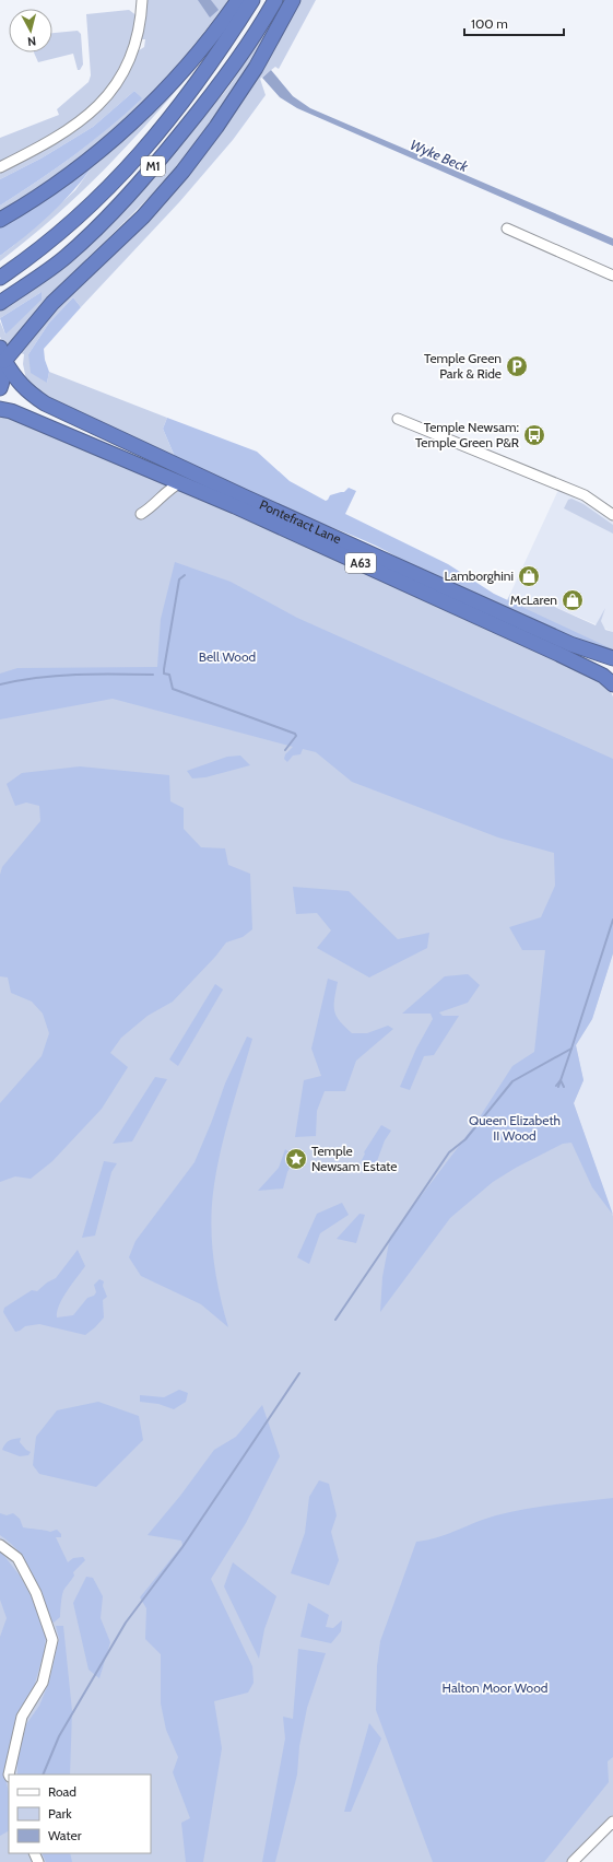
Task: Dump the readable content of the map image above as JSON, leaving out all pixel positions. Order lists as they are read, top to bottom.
{
  "streets": {
    "highway": ["M1", "Pontefract Lane", "A63"]
  },
  "crossings": [
    ["M1", "Pontefract Lane"]
  ],
  "water": ["Wyke Beck"],
  "parks": ["Bell Wood", "Queen Elizabeth II Wood", "Halton Moor Wood"],
  "places": {
    "parking": ["Temple Green Park & Ride"],
    "bus stop": ["Temple Newsam: Temple Green P&R"],
    "shop": ["Lamborghini", "McLaren"],
    "place": ["Temple Newsam Estate"]
  },
  "legend": ["Road", "Park", "Water"],
  "scale_bar": "100 m",
  "north": "bottom"
}
